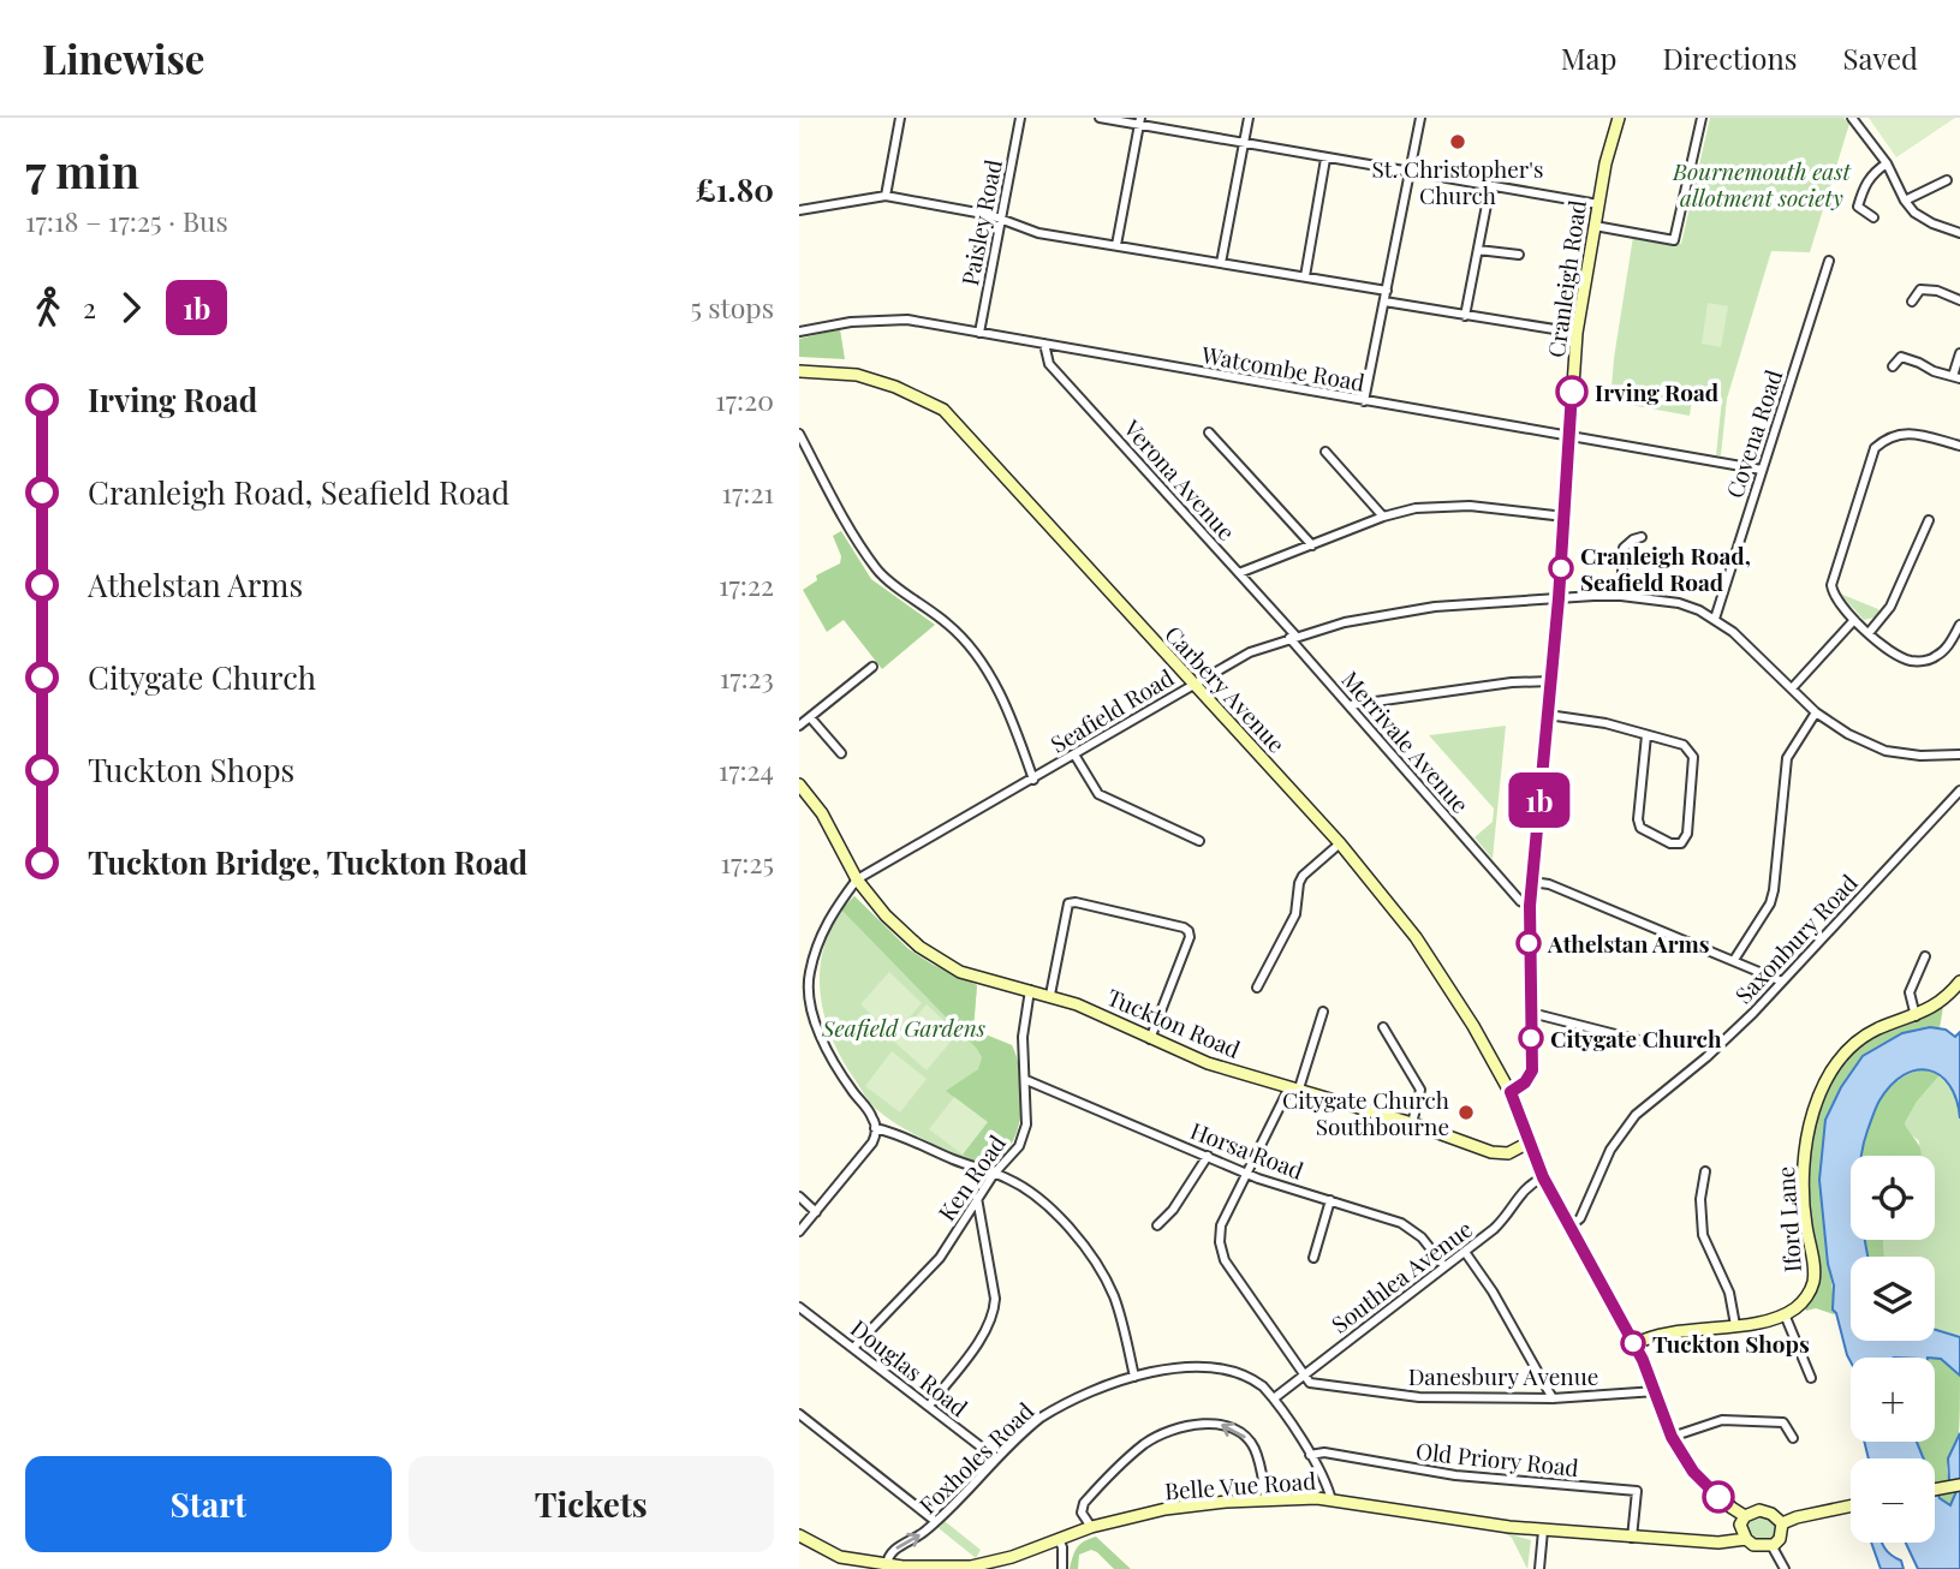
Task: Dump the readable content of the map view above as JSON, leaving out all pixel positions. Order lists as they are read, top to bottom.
{
  "streets": {
    "street": [
      "Paisley Road",
      "Cranleigh Road",
      "Watcombe Road",
      "Covena Road",
      "Verona Avenue",
      "Carbery Avenue",
      "Seafield Road",
      "Merrivale Avenue",
      "Saxonbury Road",
      "Tuckton Road",
      "Horsa Road",
      "Ken Road",
      "Iford Lane",
      "Southlea Avenue",
      "Douglas Road",
      "Danesbury Avenue",
      "Foxholes Road",
      "Old Priory Road",
      "Belle Vue Road"
    ]
  },
  "crossings": [
    ["Paisley Road", "Watcombe Road"],
    ["Cranleigh Road", "Watcombe Road"],
    ["Cranleigh Road", "Carbery Avenue"],
    ["Cranleigh Road", "Seafield Road"],
    ["Cranleigh Road", "Merrivale Avenue"],
    ["Watcombe Road", "Covena Road"],
    ["Watcombe Road", "Verona Avenue"],
    ["Covena Road", "Seafield Road"],
    ["Verona Avenue", "Seafield Road"],
    ["Verona Avenue", "Merrivale Avenue"],
    ["Carbery Avenue", "Seafield Road"],
    ["Carbery Avenue", "Tuckton Road"],
    ["Seafield Road", "Merrivale Avenue"],
    ["Seafield Road", "Tuckton Road"],
    ["Tuckton Road", "Ken Road"],
    ["Horsa Road", "Ken Road"],
    ["Horsa Road", "Southlea Avenue"],
    ["Ken Road", "Douglas Road"],
    ["Southlea Avenue", "Danesbury Avenue"],
    ["Southlea Avenue", "Foxholes Road"],
    ["Douglas Road", "Foxholes Road"],
    ["Foxholes Road", "Old Priory Road"],
    ["Foxholes Road", "Belle Vue Road"],
    ["Old Priory Road", "Belle Vue Road"]
  ],
  "parks": ["Bournemouth east allotment society", "Seafield Gardens"],
  "places": [
    "St. Christopher's Church",
    "Irving Road",
    "Cranleigh Road, Seafield Road",
    "Athelstan Arms",
    "Citygate Church",
    "Citygate Church Southbourne",
    "Tuckton Shops"
  ],
  "lines": ["bus line 1b"],
  "page": {
    "header": "Linewise",
    "nav": ["Map", "Directions", "Saved"],
    "heading": ["7 min", "17:18 – 17:25 · Bus", "£1.80"],
    "on_map": "1b",
    "legs": ["2", "1b", "5 stops"],
    "list": [
      {
        "name": "Irving Road",
        "value": "17:20"
      },
      {
        "name": "Cranleigh Road, Seafield Road",
        "value": "17:21"
      },
      {
        "name": "Athelstan Arms",
        "value": "17:22"
      },
      {
        "name": "Citygate Church",
        "value": "17:23"
      },
      {
        "name": "Tuckton Shops",
        "value": "17:24"
      },
      {
        "name": "Tuckton Bridge, Tuckton Road",
        "value": "17:25"
      }
    ],
    "map_buttons": ["+", "−"],
    "buttons": ["Start", "Tickets"]
  }
}
